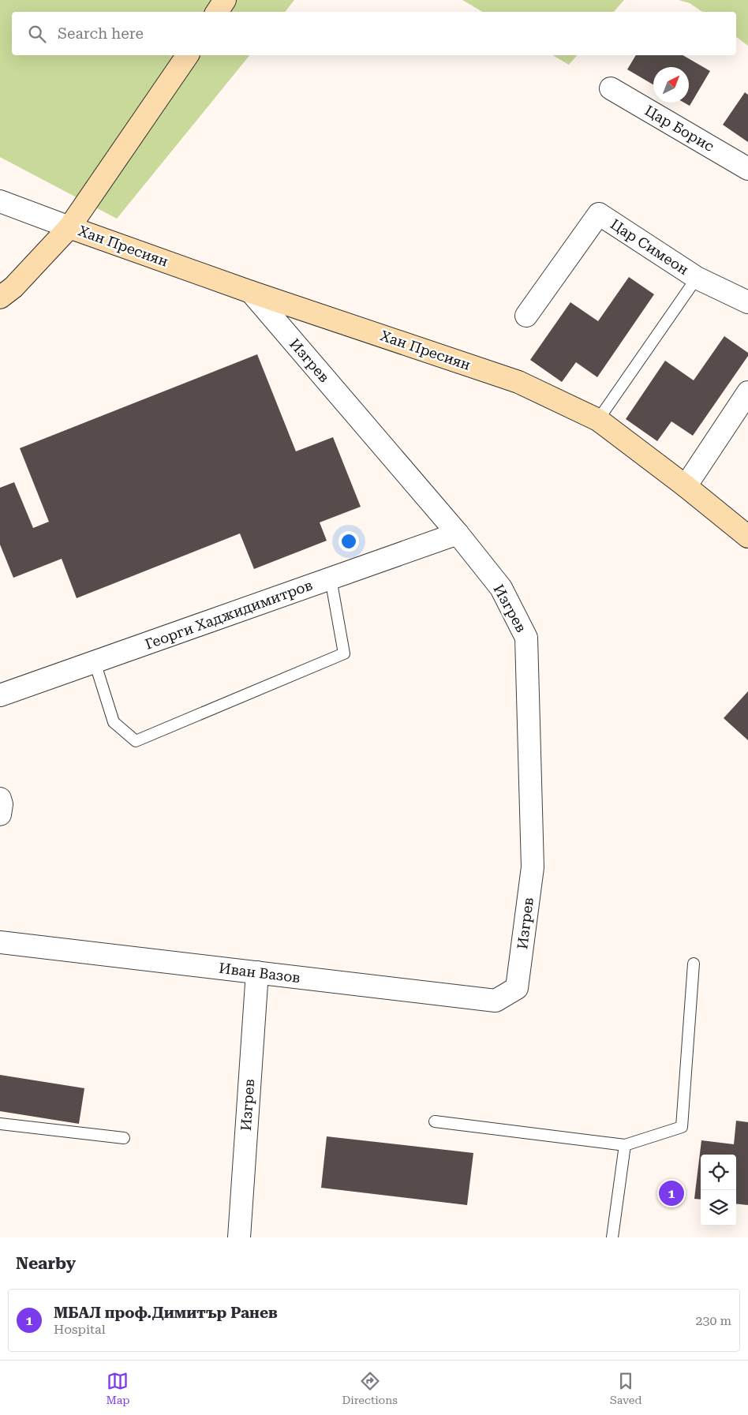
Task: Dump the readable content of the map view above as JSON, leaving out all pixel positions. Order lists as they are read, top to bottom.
{
  "streets": {
    "street": [
      "Цар Борис",
      "Хан Пресиян",
      "Цар Симеон",
      "Изгрев",
      "Георги Хаджидимитров",
      "Иван Вазов"
    ]
  },
  "crossings": [
    ["Хан Пресиян", "Изгрев"],
    ["Изгрев", "Георги Хаджидимитров"],
    ["Изгрев", "Иван Вазов"]
  ],
  "north": "top right",
  "page": {
    "search": "Search here",
    "pins": "1",
    "heading": "Nearby",
    "list": [
      {
        "mark": "1",
        "name": "МБАЛ проф.Димитър Ранев",
        "note": "Hospital",
        "value": "230 m"
      }
    ],
    "nav": ["Map", "Directions", "Saved"]
  }
}
